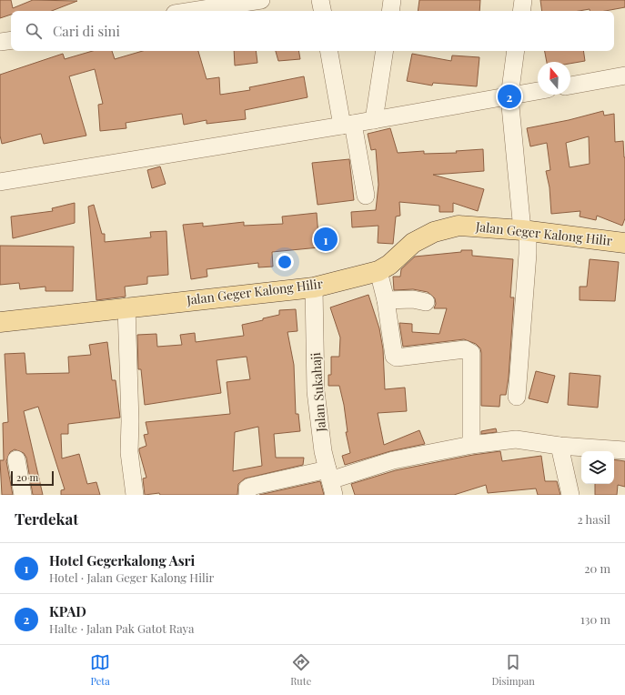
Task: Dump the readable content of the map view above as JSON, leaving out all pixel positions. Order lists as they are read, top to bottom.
{
  "streets": {
    "main road": ["Jalan Geger Kalong Hilir"],
    "street": ["Jalan Sukahaji"]
  },
  "crossings": [
    ["Jalan Geger Kalong Hilir", "Jalan Sukahaji"]
  ],
  "scale_bar": "20 m",
  "north": "top",
  "page": {
    "search": "Cari di sini",
    "pins": ["2", "1"],
    "scale": "20 m",
    "heading": ["Terdekat", "2 hasil"],
    "list": [
      {
        "mark": "1",
        "name": "Hotel Gegerkalong Asri",
        "note": "Hotel · Jalan Geger Kalong Hilir",
        "value": "20 m"
      },
      {
        "mark": "2",
        "name": "KPAD",
        "note": "Halte · Jalan Pak Gatot Raya",
        "value": "130 m"
      }
    ],
    "nav": ["Peta", "Rute", "Disimpan"]
  }
}
